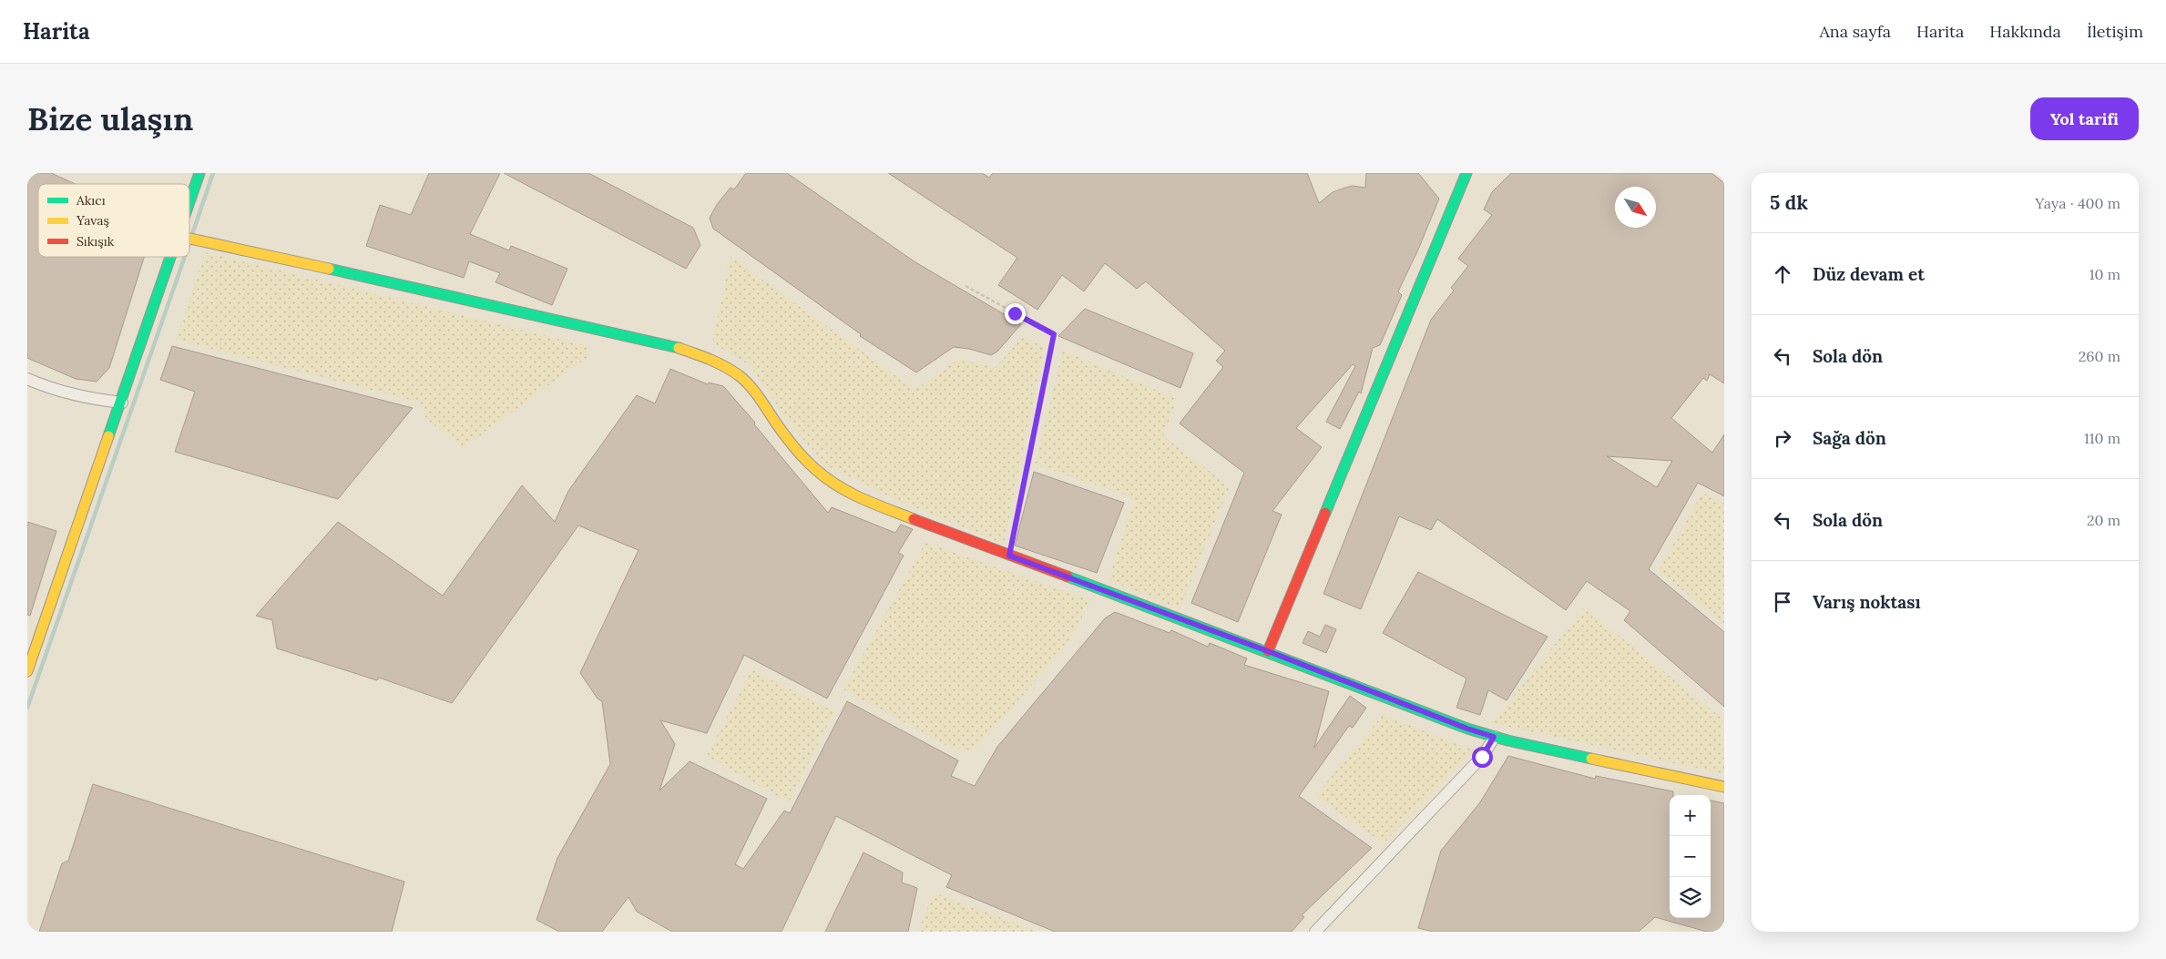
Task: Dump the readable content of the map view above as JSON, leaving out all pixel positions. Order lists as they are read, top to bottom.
{
  "legend": ["Akıcı", "Yavaş", "Sıkışık"],
  "north": "bottom right",
  "page": {
    "header": "Harita",
    "nav": [
      "Ana sayfa",
      "Harita",
      "Hakkında",
      "İletişim"
    ],
    "buttons": "Yol tarifi",
    "title": "Bize ulaşın",
    "heading": ["5 dk", "Yaya · 400 m"],
    "list": [
      ["Düz devam et", "10 m"],
      ["Sola dön", "260 m"],
      ["Sağa dön", "110 m"],
      ["Sola dön", "20 m"],
      "Varış noktası"
    ],
    "map_buttons": ["+", "−"]
  }
}
